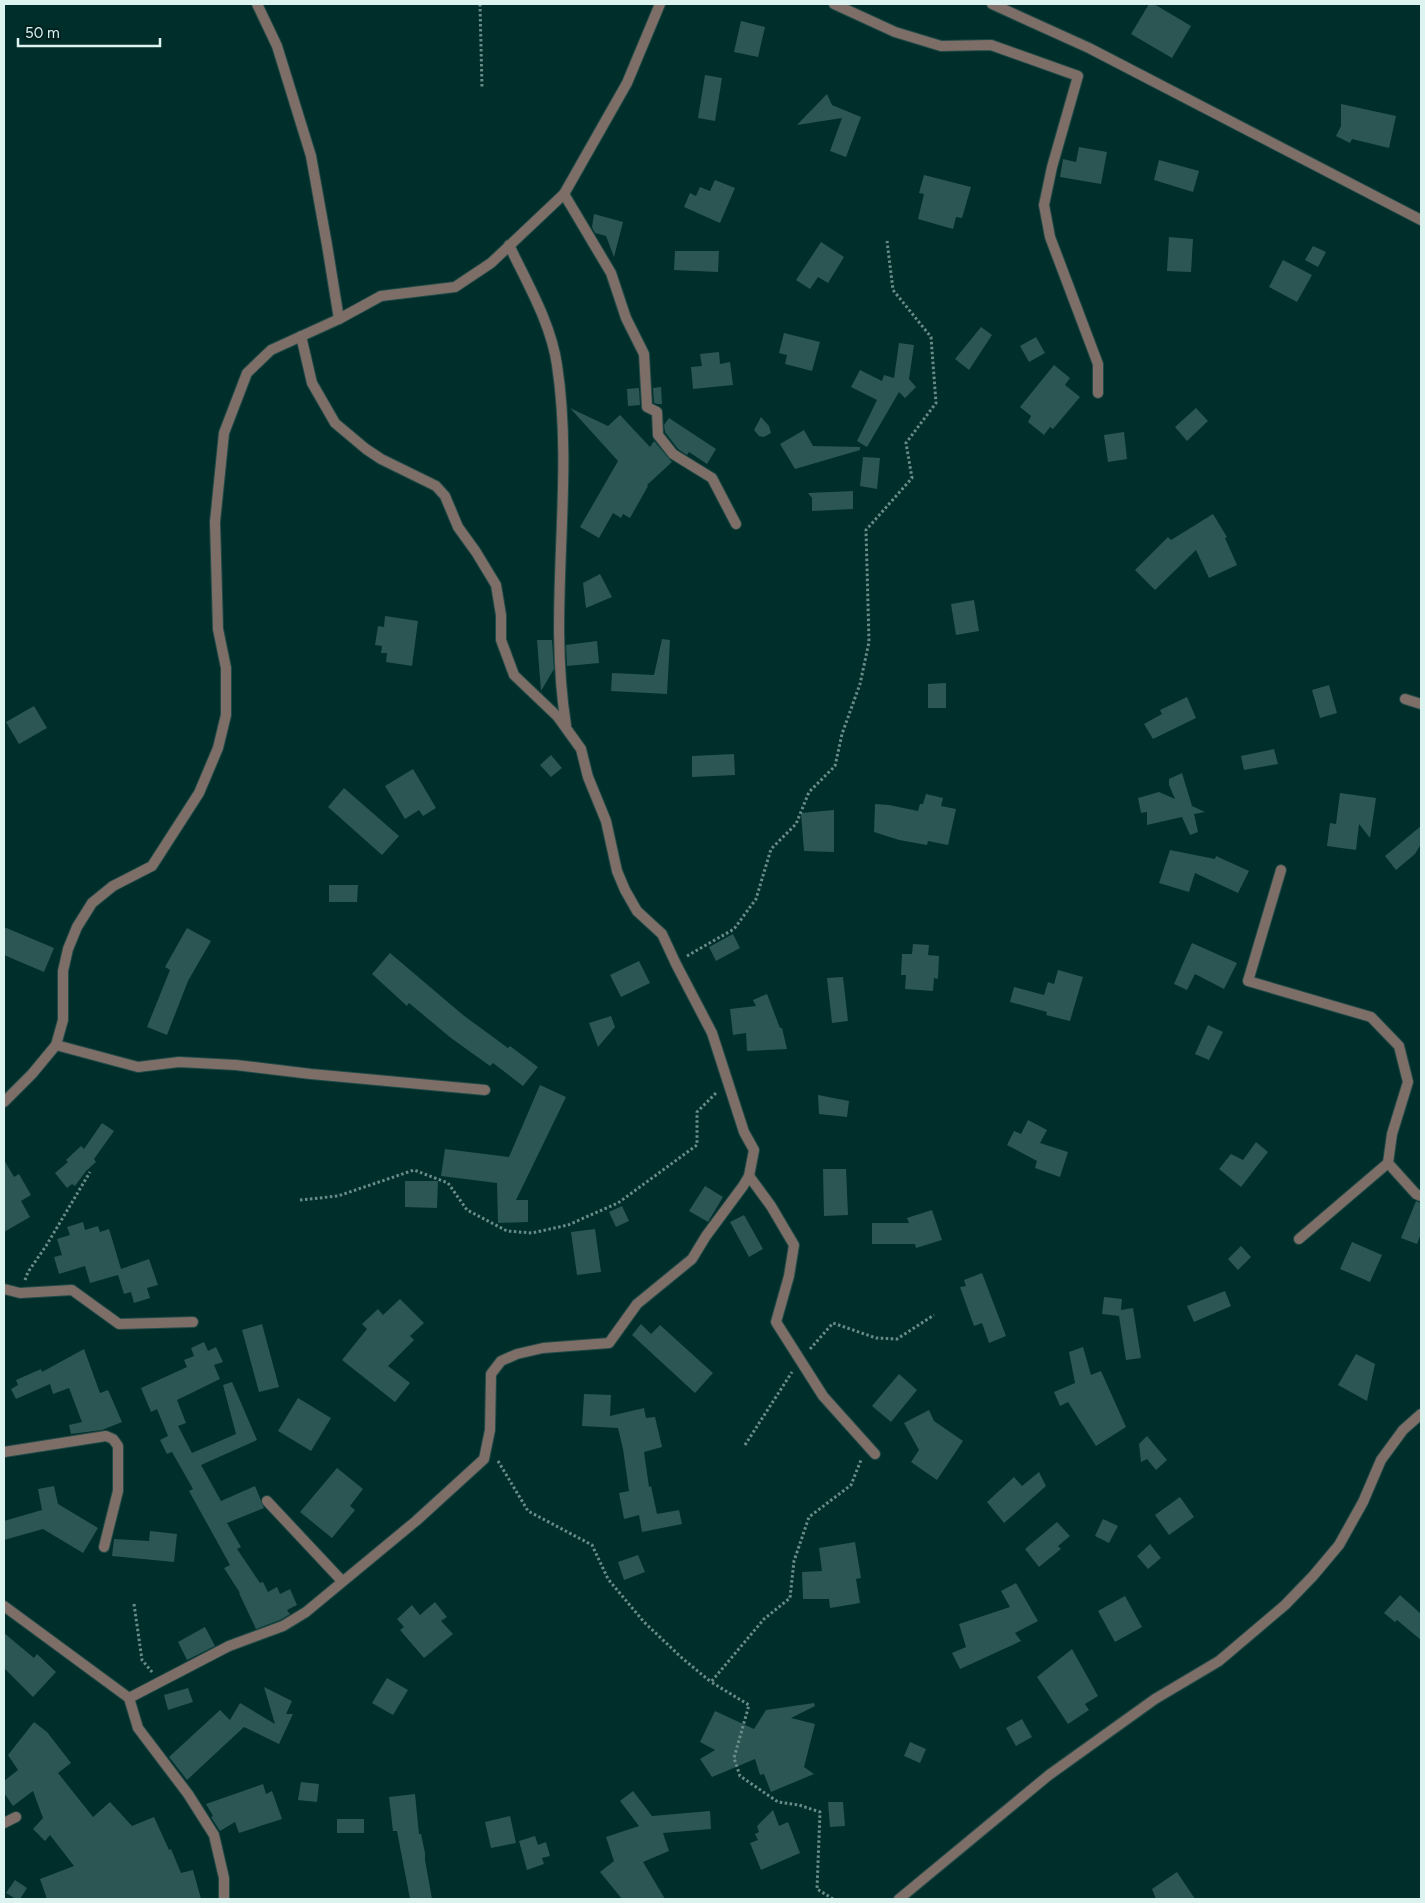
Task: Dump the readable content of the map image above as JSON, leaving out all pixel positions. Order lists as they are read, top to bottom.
{
  "scale_bar": "50 m"
}
